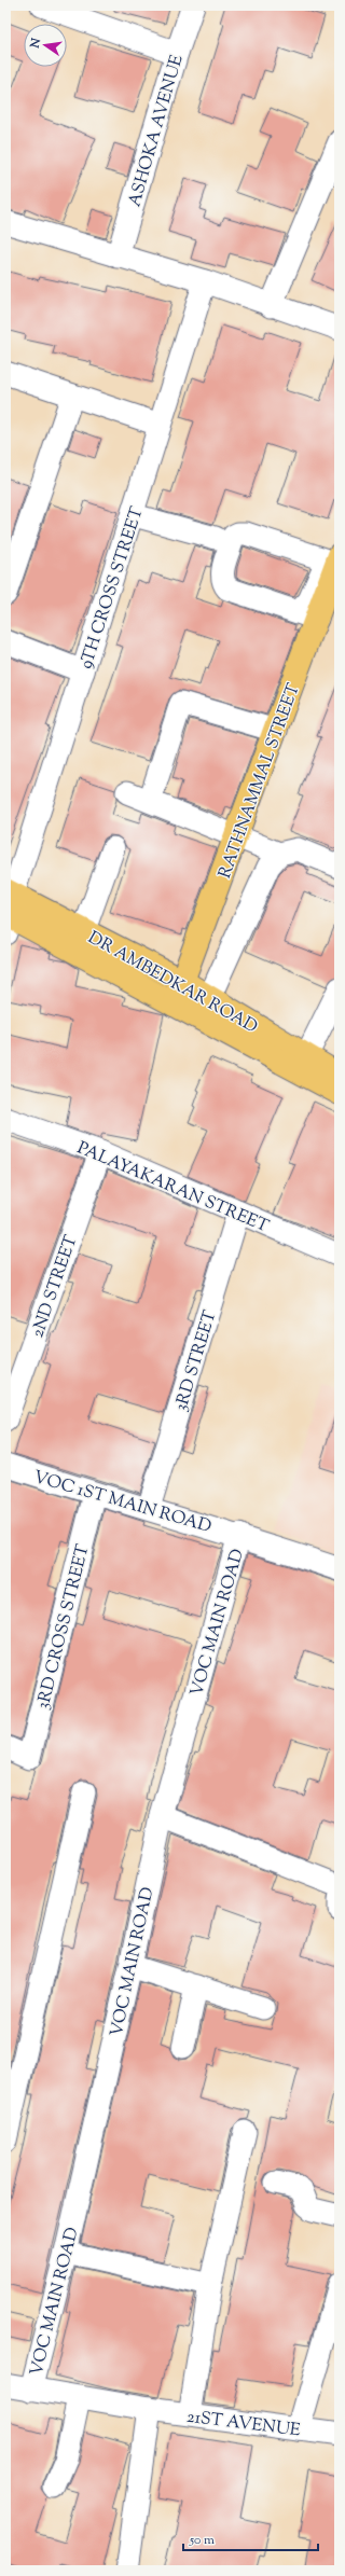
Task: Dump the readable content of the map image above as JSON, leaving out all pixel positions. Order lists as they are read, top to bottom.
{
  "streets": {
    "main road": ["RATHNAMMAL STREET", "DR AMBEDKAR ROAD"],
    "street": [
      "ASHOKA AVENUE",
      "9TH CROSS STREET",
      "PALAYAKARAN STREET",
      "2ND STREET",
      "3RD STREET",
      "VOC 1ST MAIN ROAD",
      "VOC MAIN ROAD",
      "3RD CROSS STREET",
      "21ST AVENUE"
    ]
  },
  "crossings": [
    ["9TH CROSS STREET", "DR AMBEDKAR ROAD"],
    ["RATHNAMMAL STREET", "DR AMBEDKAR ROAD"],
    ["PALAYAKARAN STREET", "2ND STREET"],
    ["PALAYAKARAN STREET", "3RD STREET"],
    ["3RD STREET", "VOC 1ST MAIN ROAD"],
    ["VOC 1ST MAIN ROAD", "VOC MAIN ROAD"],
    ["VOC 1ST MAIN ROAD", "3RD CROSS STREET"],
    ["VOC MAIN ROAD", "21ST AVENUE"]
  ],
  "scale_bar": "50 m",
  "north": "left"
}
